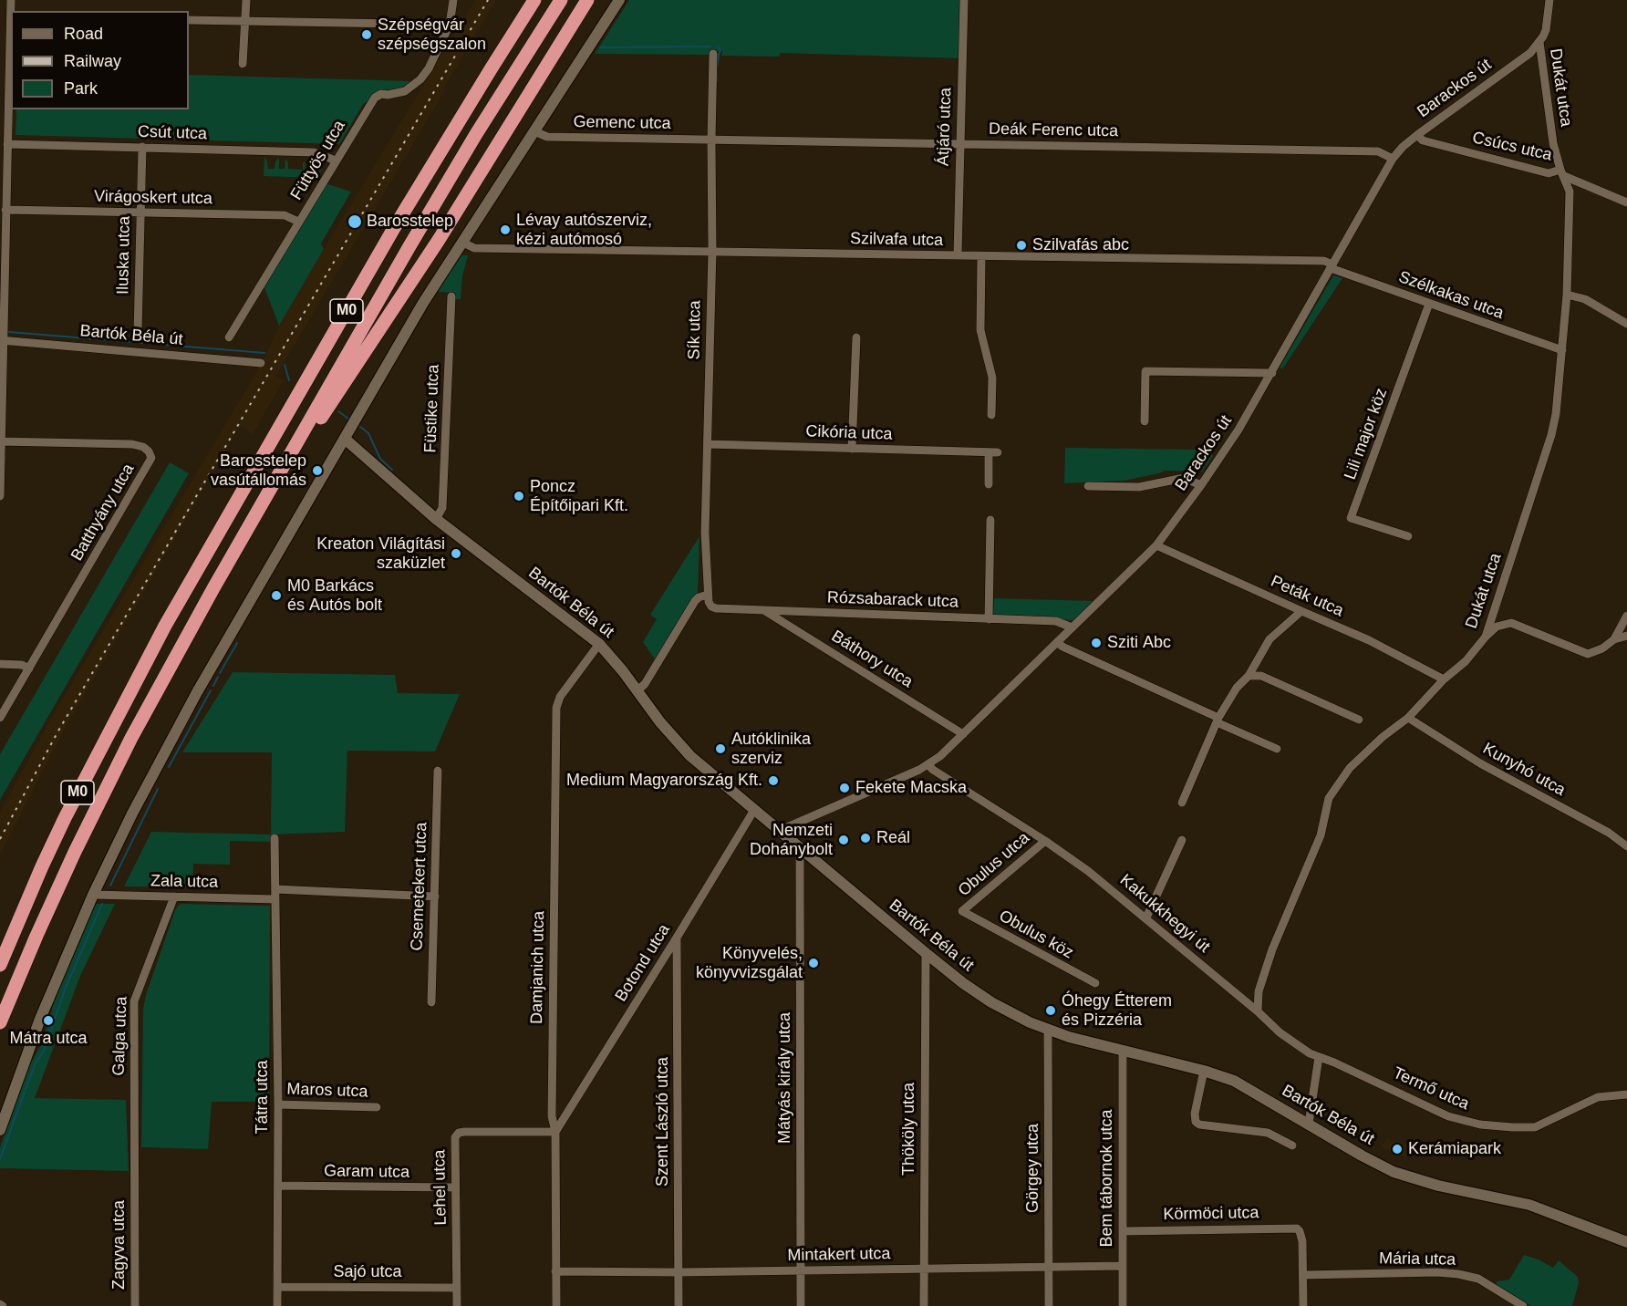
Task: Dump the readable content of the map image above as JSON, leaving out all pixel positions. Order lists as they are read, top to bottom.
{
  "streets": {
    "highway": ["M0"],
    "street": [
      "Dukát utca",
      "Barackos út",
      "Gemenc utca",
      "Átjáró utca",
      "Deák Ferenc utca",
      "Csút utca",
      "Csúcs utca",
      "Füttyös utca",
      "Virágoskert utca",
      "Szilvafa utca",
      "Iluska utca",
      "Szélkakas utca",
      "Sík utca",
      "Bartók Béla út",
      "Füstike utca",
      "Cikória utca",
      "Lili major köz",
      "Batthyány utca",
      "Peták utca",
      "Rózsabarack utca",
      "Báthory utca",
      "Kunyhó utca",
      "Obulus utca",
      "Zala utca",
      "Csemetekert utca",
      "Kakukkhegyi út",
      "Obulus köz",
      "Botond utca",
      "Damjanich utca",
      "Galga utca",
      "Mátyás király utca",
      "Termő utca",
      "Maros utca",
      "Tátra utca",
      "Szent László utca",
      "Thököly utca",
      "Görgey utca",
      "Garam utca",
      "Bem tábornok utca",
      "Lehel utca",
      "Körmöci utca",
      "Zagyva utca",
      "Mintakert utca",
      "Mária utca",
      "Sajó utca"
    ]
  },
  "crossings": [
    ["Dukát utca", "Barackos út"],
    ["Dukát utca", "Csúcs utca"],
    ["Dukát utca", "Szélkakas utca"],
    ["Dukát utca", "Peták utca"],
    ["Dukát utca", "Kunyhó utca"],
    ["Dukát utca", "Kakukkhegyi út"],
    ["Barackos út", "Deák Ferenc utca"],
    ["Barackos út", "Csúcs utca"],
    ["Barackos út", "Szilvafa utca"],
    ["Barackos út", "Szélkakas utca"],
    ["Barackos út", "Bartók Béla út"],
    ["Barackos út", "Peták utca"],
    ["Barackos út", "Rózsabarack utca"],
    ["Barackos út", "Báthory utca"],
    ["Barackos út", "Kakukkhegyi út"],
    ["Gemenc utca", "Deák Ferenc utca"],
    ["Gemenc utca", "Sík utca"],
    ["Átjáró utca", "Deák Ferenc utca"],
    ["Átjáró utca", "Szilvafa utca"],
    ["Deák Ferenc utca", "Sík utca"],
    ["Csút utca", "Füttyös utca"],
    ["Csút utca", "Iluska utca"],
    ["Füttyös utca", "Virágoskert utca"],
    ["Virágoskert utca", "Iluska utca"],
    ["Szilvafa utca", "Szélkakas utca"],
    ["Szilvafa utca", "Sík utca"],
    ["Szélkakas utca", "Lili major köz"],
    ["Sík utca", "Cikória utca"],
    ["Sík utca", "Rózsabarack utca"],
    ["Bartók Béla út", "Füstike utca"],
    ["Bartók Béla út", "Botond utca"],
    ["Bartók Béla út", "Damjanich utca"],
    ["Bartók Béla út", "Mátyás király utca"],
    ["Bartók Béla út", "Thököly utca"],
    ["Bartók Béla út", "Görgey utca"],
    ["Bartók Béla út", "Bem tábornok utca"],
    ["Rózsabarack utca", "Báthory utca"],
    ["Obulus utca", "Kakukkhegyi út"],
    ["Obulus utca", "Obulus köz"],
    ["Zala utca", "Galga utca"],
    ["Zala utca", "Tátra utca"],
    ["Kakukkhegyi út", "Termő utca"],
    ["Botond utca", "Damjanich utca"],
    ["Botond utca", "Szent László utca"],
    ["Botond utca", "Lehel utca"],
    ["Damjanich utca", "Lehel utca"],
    ["Damjanich utca", "Mintakert utca"],
    ["Galga utca", "Zagyva utca"],
    ["Mátyás király utca", "Mintakert utca"],
    ["Maros utca", "Tátra utca"],
    ["Tátra utca", "Garam utca"],
    ["Tátra utca", "Sajó utca"],
    ["Szent László utca", "Mintakert utca"],
    ["Thököly utca", "Mintakert utca"],
    ["Görgey utca", "Mintakert utca"],
    ["Garam utca", "Lehel utca"],
    ["Bem tábornok utca", "Körmöci utca"],
    ["Bem tábornok utca", "Mintakert utca"],
    ["Lehel utca", "Sajó utca"],
    ["Körmöci utca", "Mária utca"]
  ],
  "places": [
    "Szépségvár szépségszalon",
    "Barosstelep",
    "Lévay autószerviz, kézi autómosó",
    "Szilvafás abc",
    "Barosstelep vasútállomás",
    "Poncz Építőipari Kft.",
    "Kreaton Világítási szaküzlet",
    "M0 Barkács és Autós bolt",
    "Sziti Abc",
    "Autóklinika szerviz",
    "Medium Magyarország Kft.",
    "Fekete Macska",
    "Reál",
    "Nemzeti Dohánybolt",
    "Könyvelés, könyvvizsgálat",
    "Óhegy Étterem és Pizzéria",
    "Mátra utca",
    "Kerámiapark"
  ],
  "legend": ["Road", "Railway", "Park"]
}
